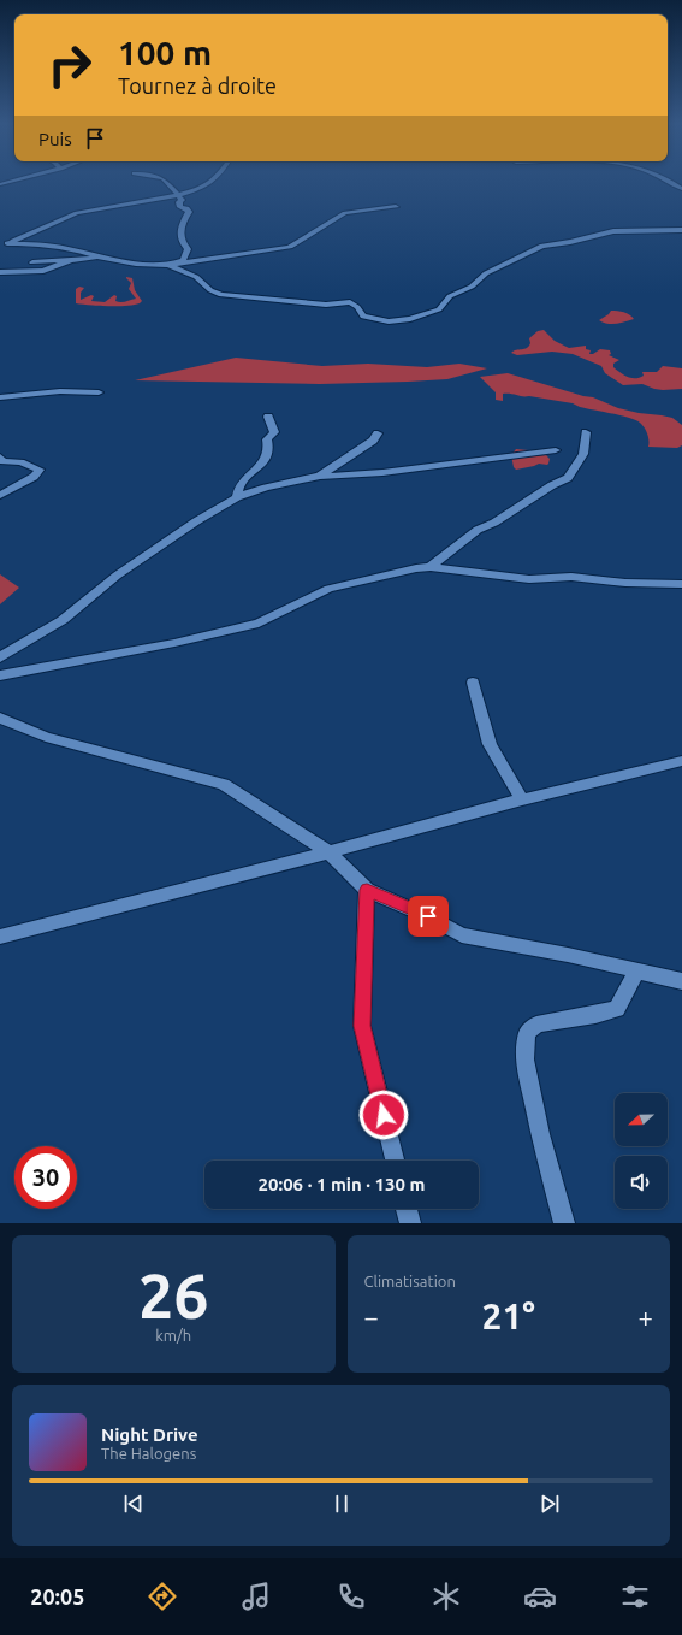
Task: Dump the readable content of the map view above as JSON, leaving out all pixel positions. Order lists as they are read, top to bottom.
{
  "north": "left",
  "page": {
    "turn": ["100 m", "Tournez à droite"],
    "then": "Puis",
    "limit": "30",
    "trip": "20:06 · 1 min · 130 m",
    "tile": [
      ["26", "km/h"],
      "Climatisation"
    ],
    "heat": ["−", "21°", "+"],
    "song": ["Night Drive", "The Halogens"],
    "tabs": "20:05"
  }
}
